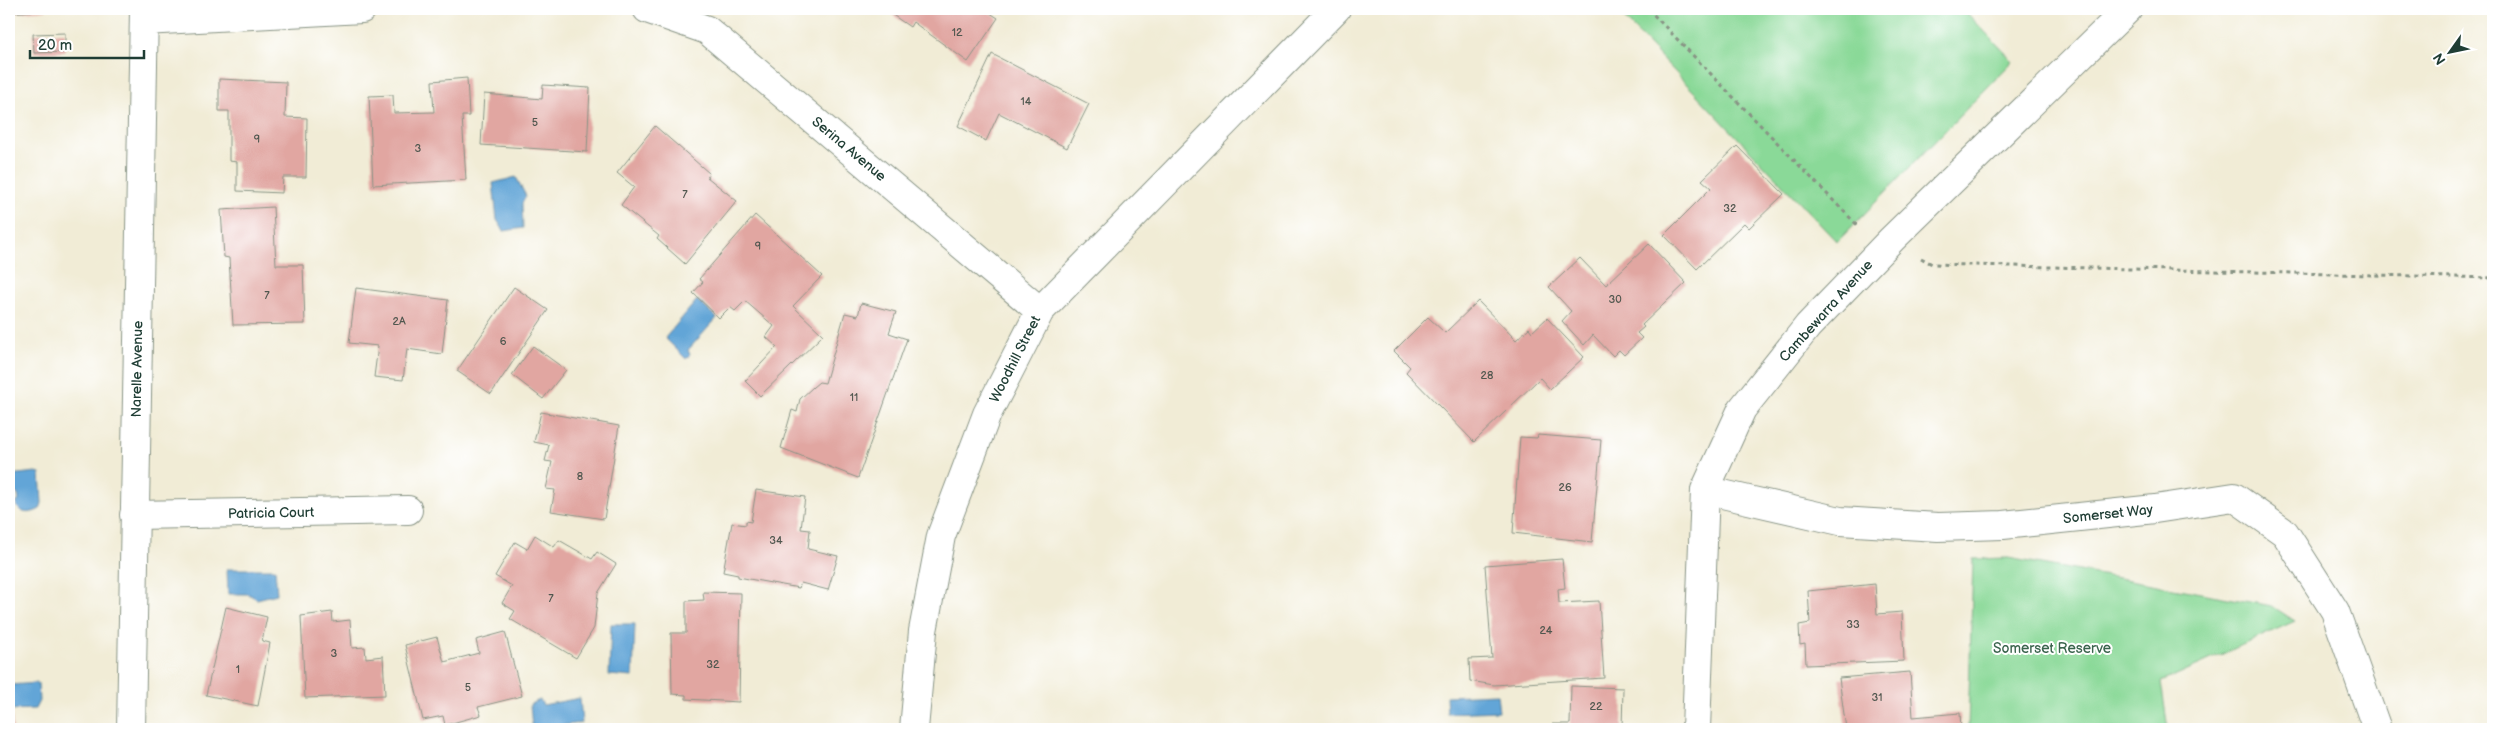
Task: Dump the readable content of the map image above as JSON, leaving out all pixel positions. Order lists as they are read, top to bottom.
{
  "streets": {
    "street": [
      "Serina Avenue",
      "Cambewarra Avenue",
      "Woodhill Street",
      "Narelle Avenue",
      "Patricia Court",
      "Somerset Way"
    ]
  },
  "crossings": [
    ["Serina Avenue", "Woodhill Street"],
    ["Cambewarra Avenue", "Somerset Way"],
    ["Narelle Avenue", "Patricia Court"]
  ],
  "parks": ["Somerset Reserve"],
  "house_numbers": [
    "12",
    "14",
    "5",
    "9",
    "3",
    "7",
    "32",
    "9",
    "7",
    "30",
    "2A",
    "6",
    "28",
    "11",
    "8",
    "26",
    "34",
    "7",
    "33",
    "24",
    "3",
    "32",
    "1",
    "5",
    "31",
    "22"
  ],
  "scale_bar": "20 m",
  "north": "bottom left"
}
